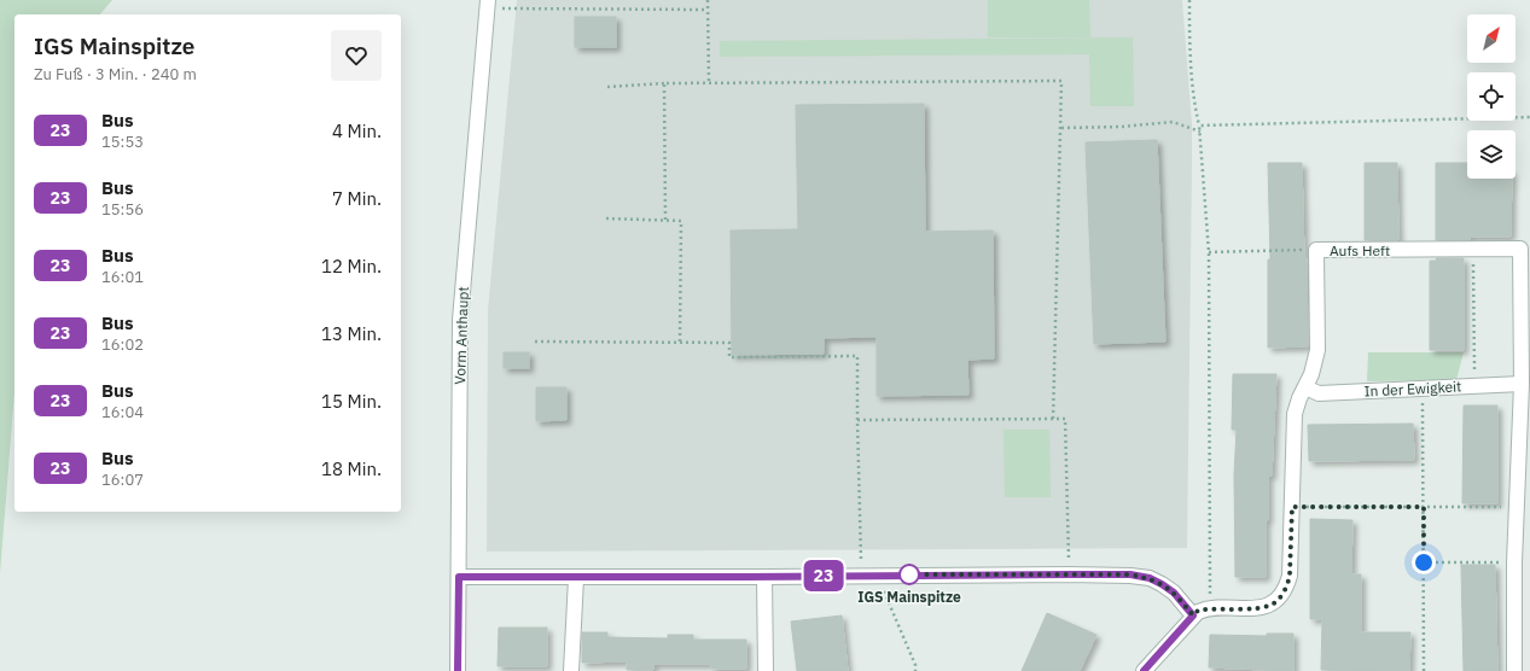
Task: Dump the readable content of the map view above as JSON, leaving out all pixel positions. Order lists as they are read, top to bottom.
{
  "streets": {
    "street": ["Aufs Heft", "Vorm Anthaupt", "In der Ewigkeit"]
  },
  "crossings": [
    ["Aufs Heft", "In der Ewigkeit"]
  ],
  "places": ["IGS Mainspitze"],
  "lines": ["bus line 23"],
  "north": "top right",
  "page": {
    "on_map": "23",
    "heading": ["IGS Mainspitze", "Zu Fuß · 3 Min. · 240 m"],
    "list": [
      {
        "mark": "23",
        "name": "Bus",
        "note": "15:53",
        "value": "4 Min."
      },
      {
        "mark": "23",
        "name": "Bus",
        "note": "15:56",
        "value": "7 Min."
      },
      {
        "mark": "23",
        "name": "Bus",
        "note": "16:01",
        "value": "12 Min."
      },
      {
        "mark": "23",
        "name": "Bus",
        "note": "16:02",
        "value": "13 Min."
      },
      {
        "mark": "23",
        "name": "Bus",
        "note": "16:04",
        "value": "15 Min."
      },
      {
        "mark": "23",
        "name": "Bus",
        "note": "16:07",
        "value": "18 Min."
      }
    ]
  }
}
